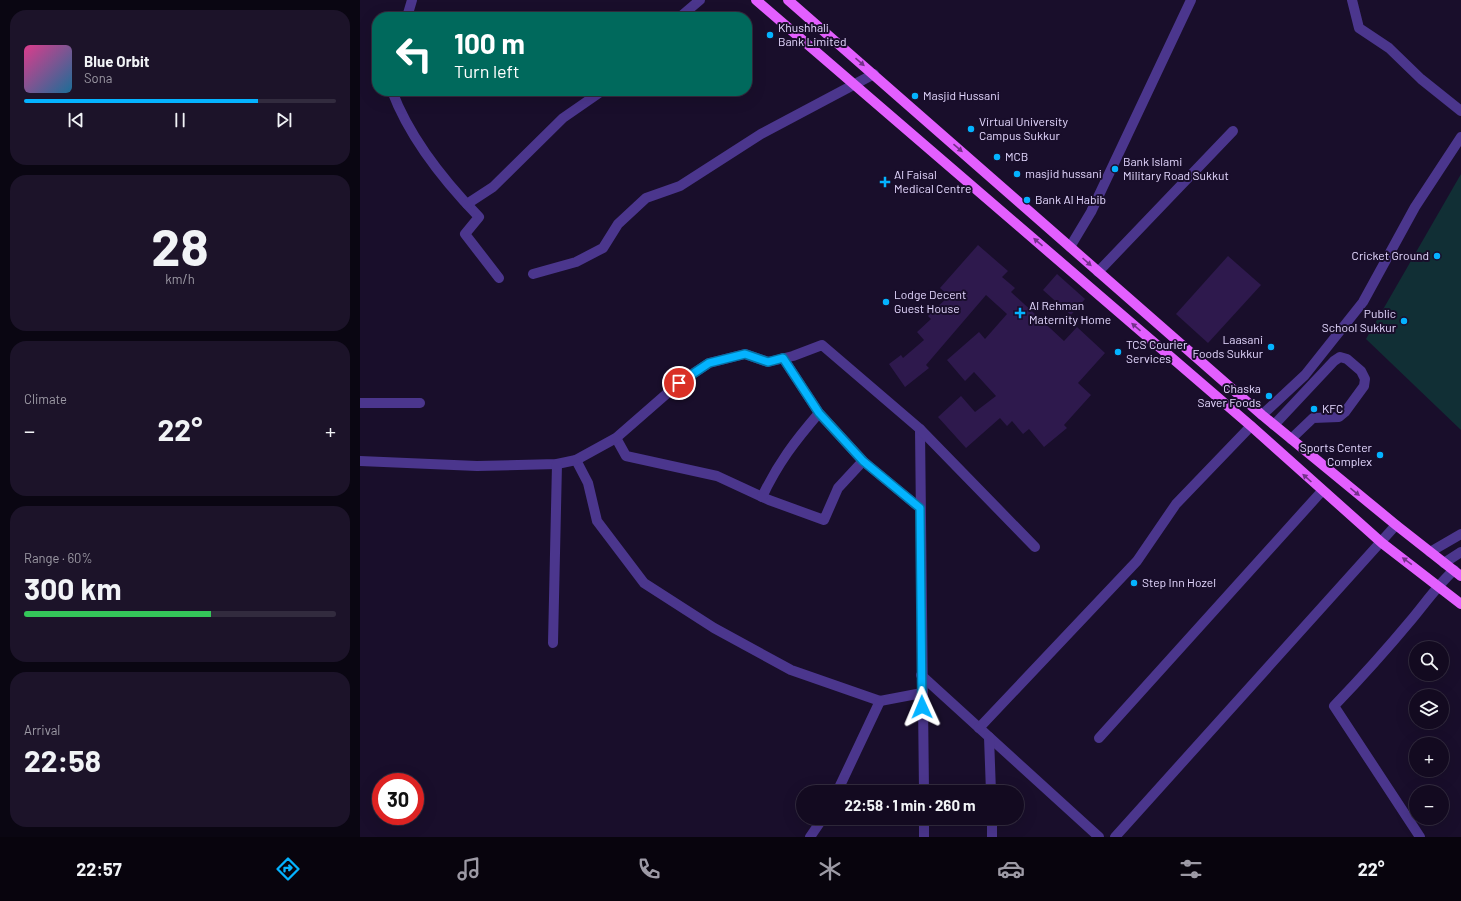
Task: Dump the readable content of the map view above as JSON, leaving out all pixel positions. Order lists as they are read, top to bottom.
{
  "places": {
    "other": [
      "Khushhali Bank Limited",
      "Masjid Hussani",
      "Virtual University Campus Sukkur",
      "MCB",
      "Bank Islami Military Road Sukkut",
      "masjid hussani",
      "Bank Al Habib",
      "Cricket Ground",
      "Lodge Decent Guest House",
      "Public School Sukkur",
      "Laasani Foods Sukkur",
      "TCS Courier Services",
      "Chaska Saver Foods",
      "KFC",
      "Sports Center Complex",
      "Step Inn Hozel"
    ],
    "health": ["Al Faisal Medical Centre", "Al Rehman Maternity Home"]
  },
  "page": {
    "turn": ["100 m", "Turn left"],
    "song": ["Blue Orbit", "Sona"],
    "tile": [
      ["28", "km/h"],
      "Climate",
      ["Range · 60%", "300 km"],
      ["Arrival", "22:58"]
    ],
    "heat": ["−", "22°", "+"],
    "map_buttons": ["+", "−"],
    "limit": "30",
    "trip": "22:58 · 1 min · 260 m",
    "tabs": ["22:57", "22°"]
  }
}
